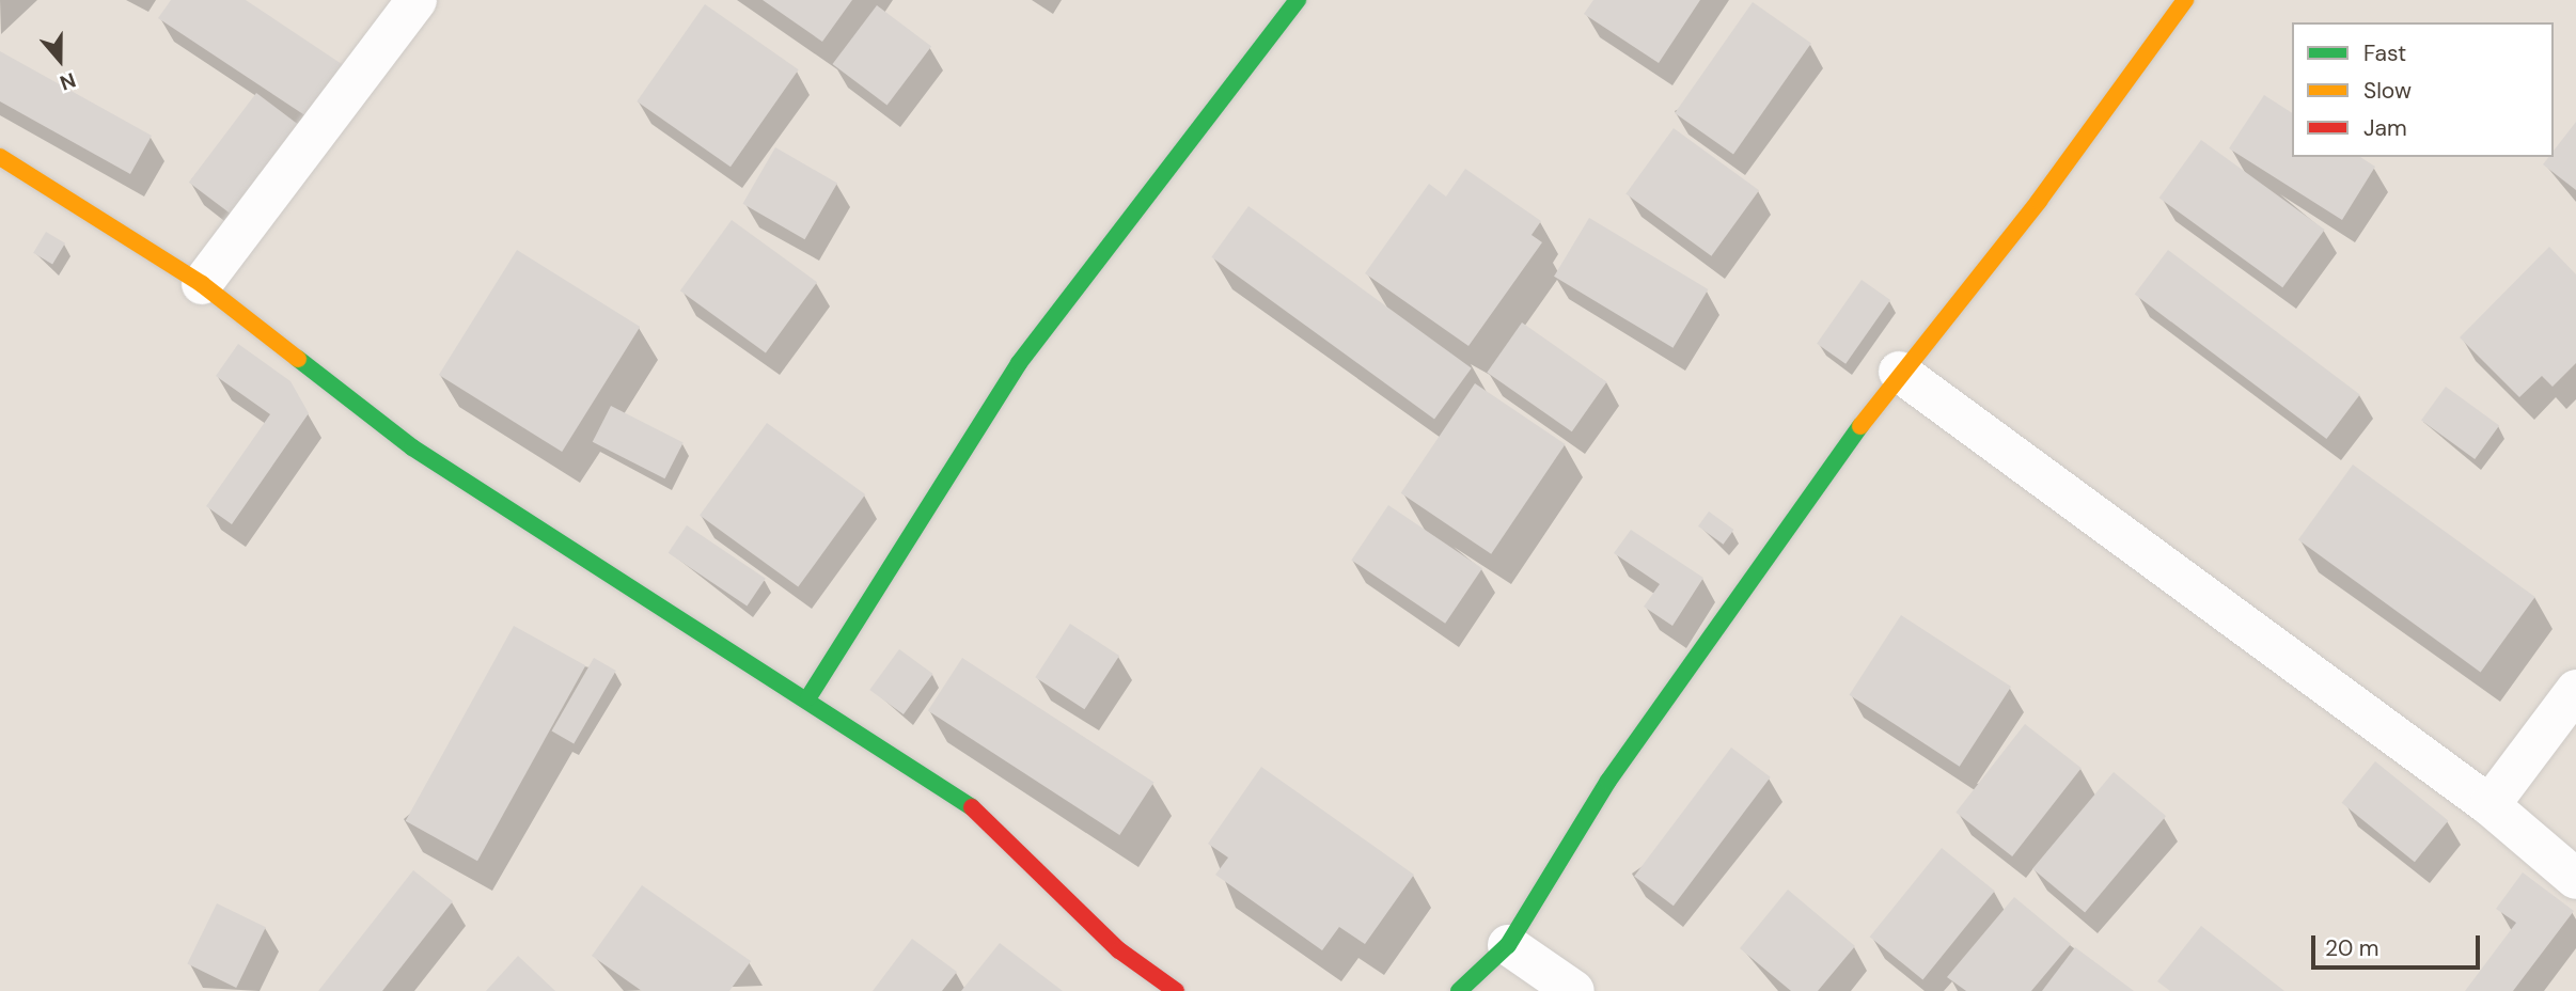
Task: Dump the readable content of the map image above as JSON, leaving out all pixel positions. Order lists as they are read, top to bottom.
{
  "legend": ["Fast", "Slow", "Jam"],
  "scale_bar": "20 m",
  "north": "bottom"
}
